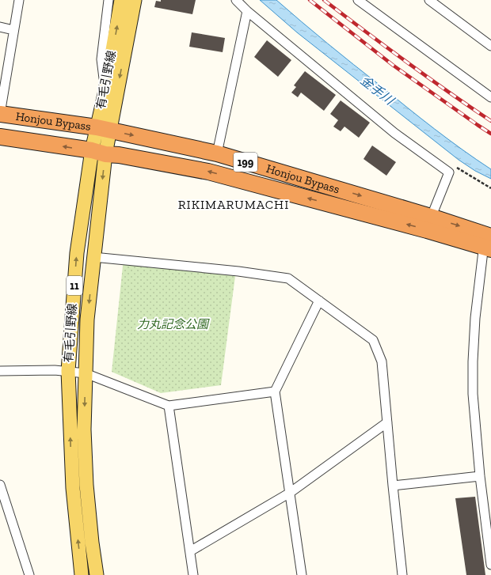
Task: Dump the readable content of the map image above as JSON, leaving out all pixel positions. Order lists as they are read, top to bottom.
{
  "streets": {
    "highway": ["Honjou Bypass", "199"],
    "main road": ["有毛引野線", "11"]
  },
  "crossings": [
    ["有毛引野線", "Honjou Bypass"]
  ],
  "districts": ["RIKIMARUMACHI"],
  "water": ["金手川"],
  "parks": ["力丸記念公園"]
}
